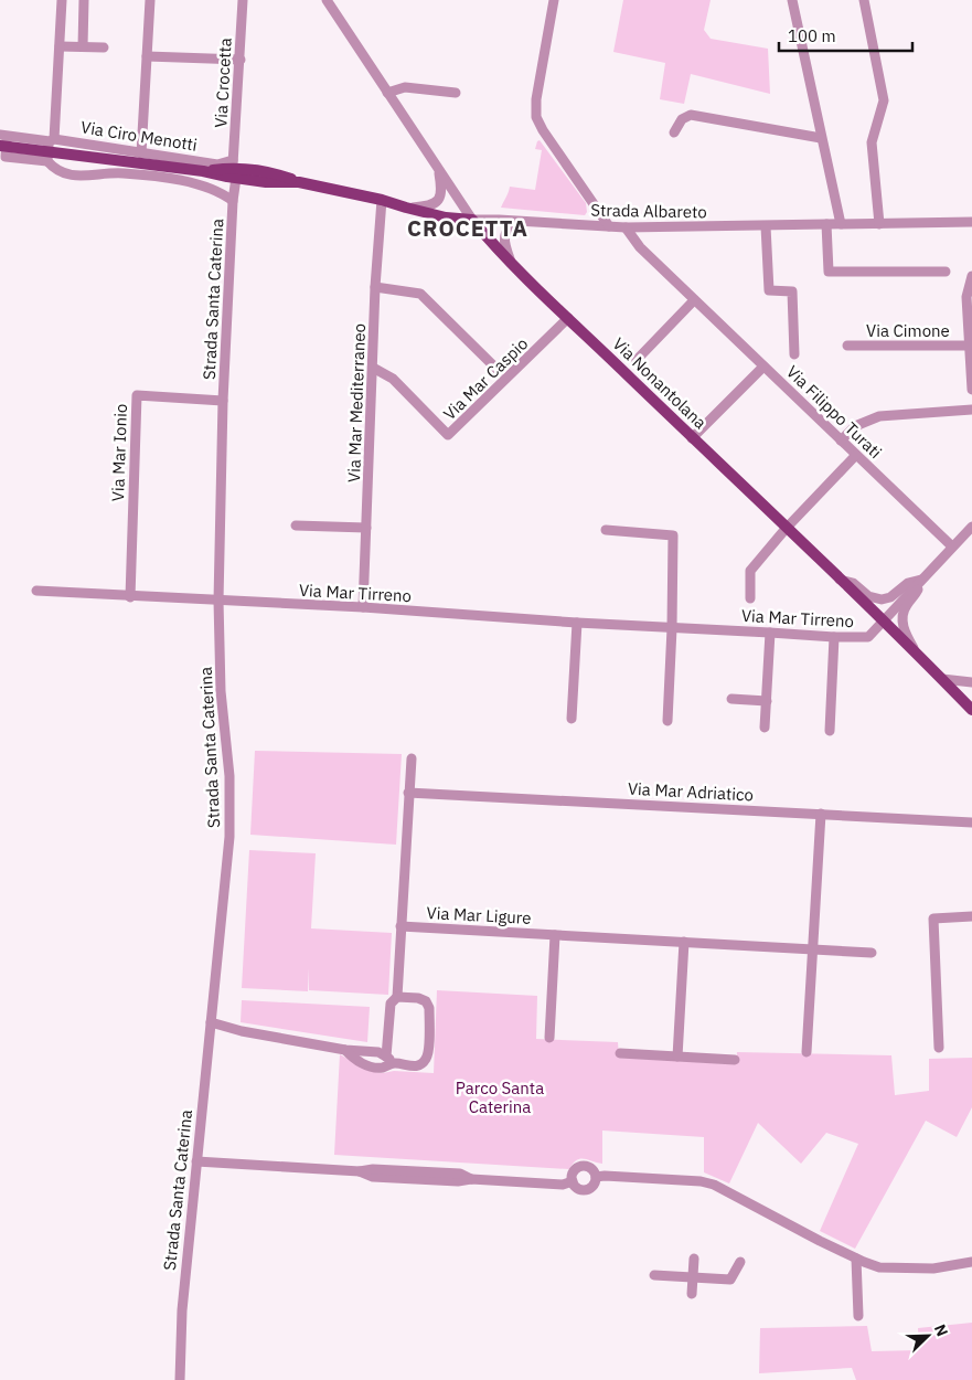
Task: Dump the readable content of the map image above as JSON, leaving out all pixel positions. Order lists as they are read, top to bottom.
{
  "streets": {
    "main road": ["Via Ciro Menotti", "Via Nonantolana"],
    "street": [
      "Via Crocetta",
      "Strada Albareto",
      "Strada Santa Caterina",
      "Via Cimone",
      "Via Mar Caspio",
      "Via Mar Mediterraneo",
      "Via Filippo Turati",
      "Via Mar Ionio",
      "Via Mar Tirreno",
      "Via Mar Adriatico",
      "Via Mar Ligure"
    ]
  },
  "crossings": [
    ["Via Crocetta", "Via Ciro Menotti"],
    ["Via Crocetta", "Strada Santa Caterina"],
    ["Via Ciro Menotti", "Strada Albareto"],
    ["Via Ciro Menotti", "Strada Santa Caterina"],
    ["Via Ciro Menotti", "Via Nonantolana"],
    ["Via Ciro Menotti", "Via Mar Mediterraneo"],
    ["Strada Albareto", "Via Nonantolana"],
    ["Strada Albareto", "Via Filippo Turati"],
    ["Strada Santa Caterina", "Via Mar Ionio"],
    ["Strada Santa Caterina", "Via Mar Tirreno"],
    ["Via Mar Caspio", "Via Nonantolana"],
    ["Via Mar Caspio", "Via Mar Mediterraneo"],
    ["Via Nonantolana", "Via Mar Tirreno"],
    ["Via Mar Mediterraneo", "Via Mar Tirreno"],
    ["Via Mar Ionio", "Via Mar Tirreno"]
  ],
  "districts": ["CROCETTA"],
  "parks": ["Parco Santa Caterina"],
  "scale_bar": "100 m",
  "north": "top right"
}
